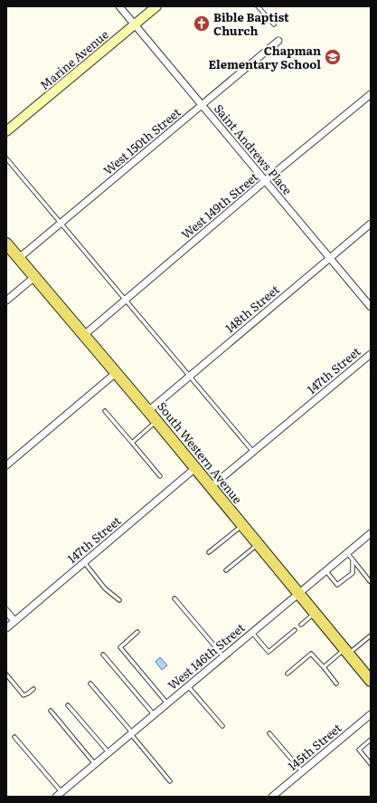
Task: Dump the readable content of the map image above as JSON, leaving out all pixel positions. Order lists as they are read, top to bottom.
{
  "streets": {
    "main road": ["Marine Avenue", "South Western Avenue"],
    "street": [
      "West 150th Street",
      "Saint Andrews Place",
      "West 149th Street",
      "148th Street",
      "147th Street",
      "West 146th Street",
      "145th Street"
    ]
  },
  "crossings": [
    ["Marine Avenue", "Saint Andrews Place"],
    ["West 150th Street", "Saint Andrews Place"],
    ["West 150th Street", "South Western Avenue"],
    ["Saint Andrews Place", "West 149th Street"],
    ["Saint Andrews Place", "148th Street"],
    ["West 149th Street", "South Western Avenue"],
    ["148th Street", "South Western Avenue"],
    ["147th Street", "South Western Avenue"],
    ["South Western Avenue", "West 146th Street"]
  ],
  "places": {
    "church": ["Bible Baptist Church"],
    "school or university": ["Chapman Elementary School"]
  }
}
